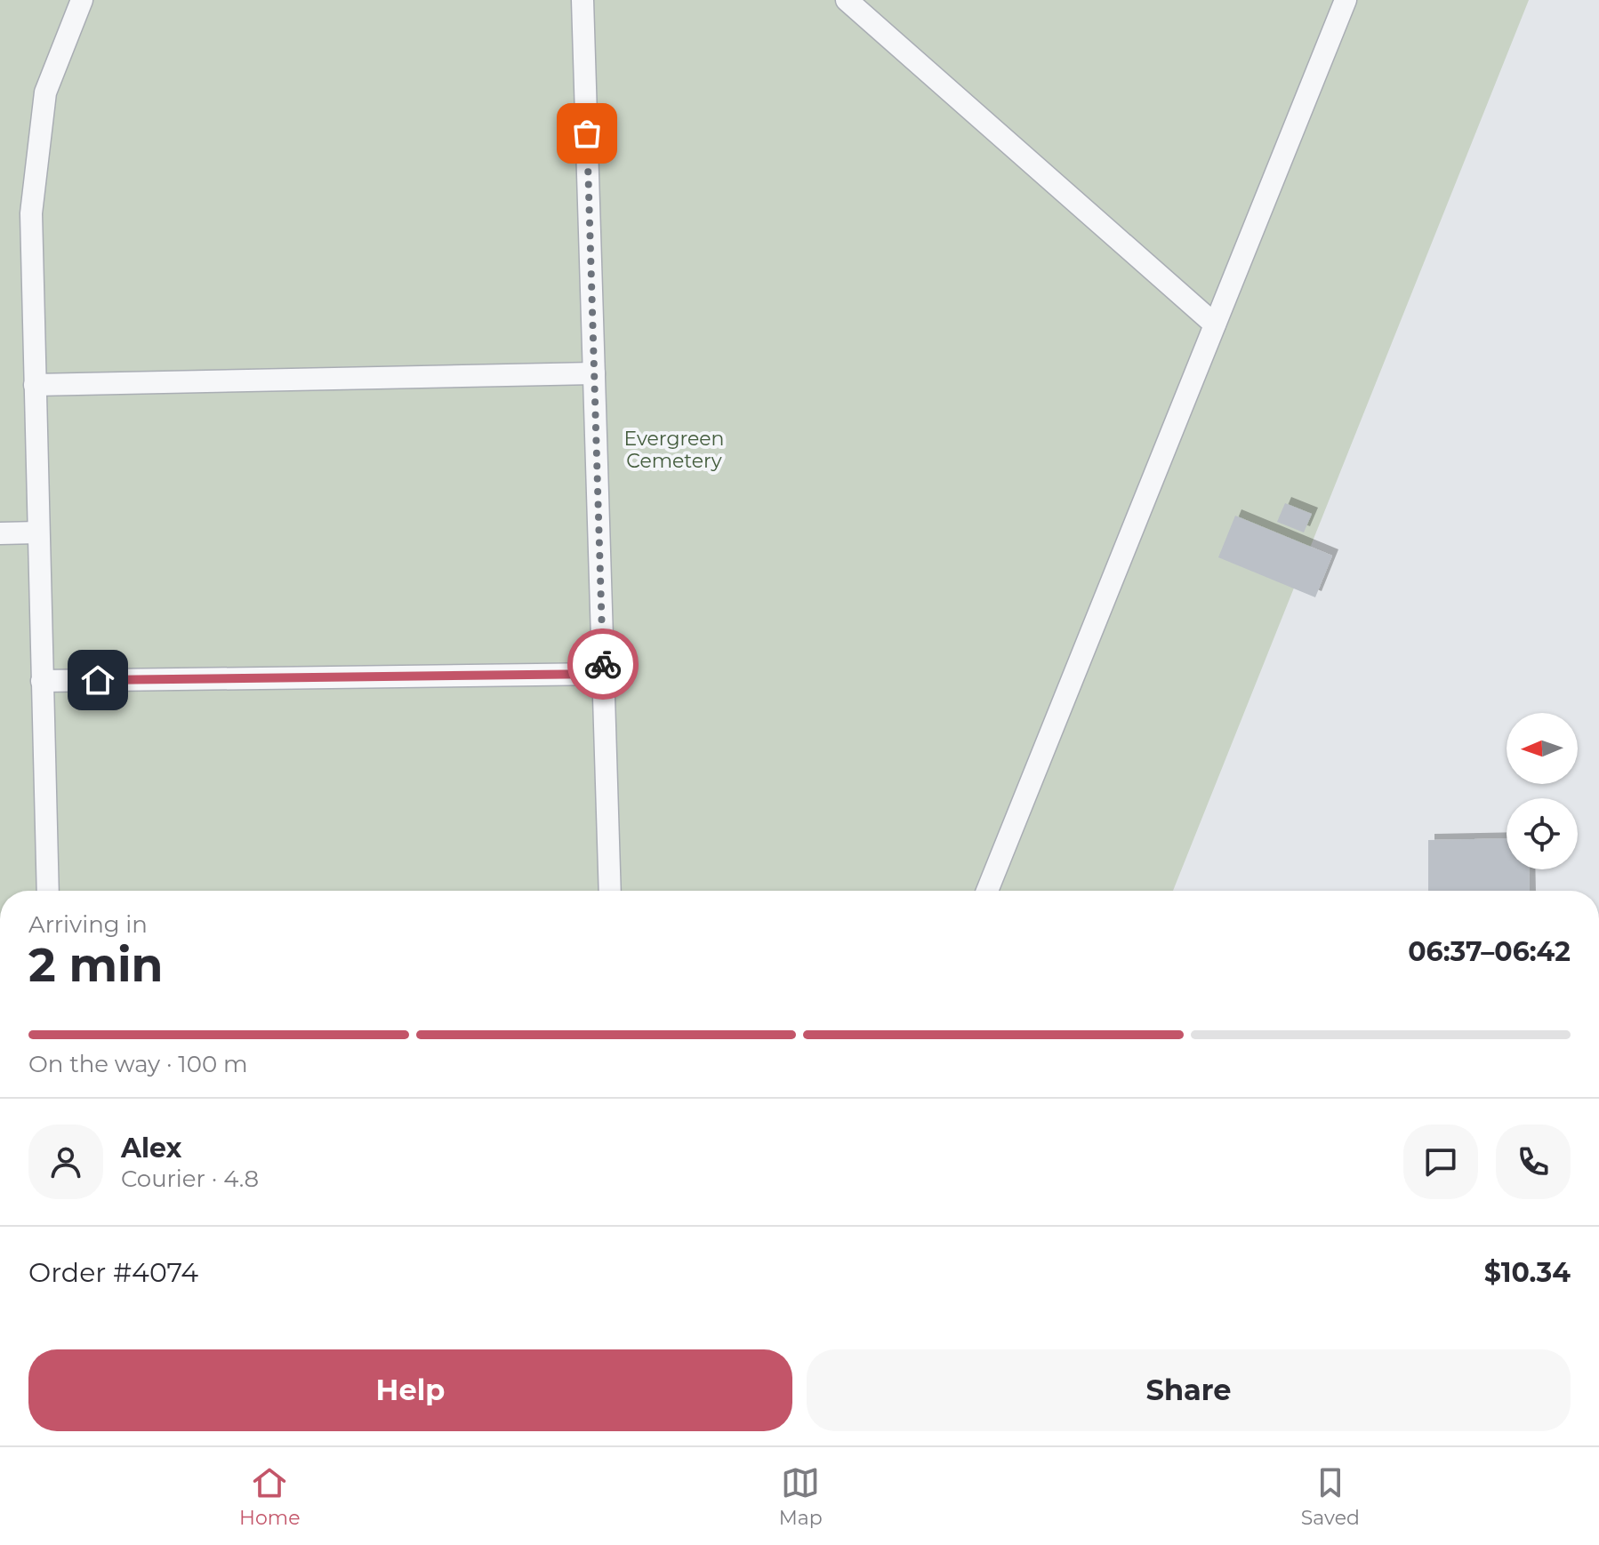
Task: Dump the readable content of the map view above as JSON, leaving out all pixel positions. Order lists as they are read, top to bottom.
{
  "parks": ["Evergreen Cemetery"],
  "north": "left",
  "page": {
    "heading": ["2 min", "Arriving in", "06:37–06:42"],
    "panel": [
      "Alex",
      "Courier · 4.8",
      "Order #4074",
      "$10.34"
    ],
    "bar": "On the way · 100 m",
    "buttons": ["Help", "Share"],
    "tabs": ["Home", "Map", "Saved"]
  }
}
